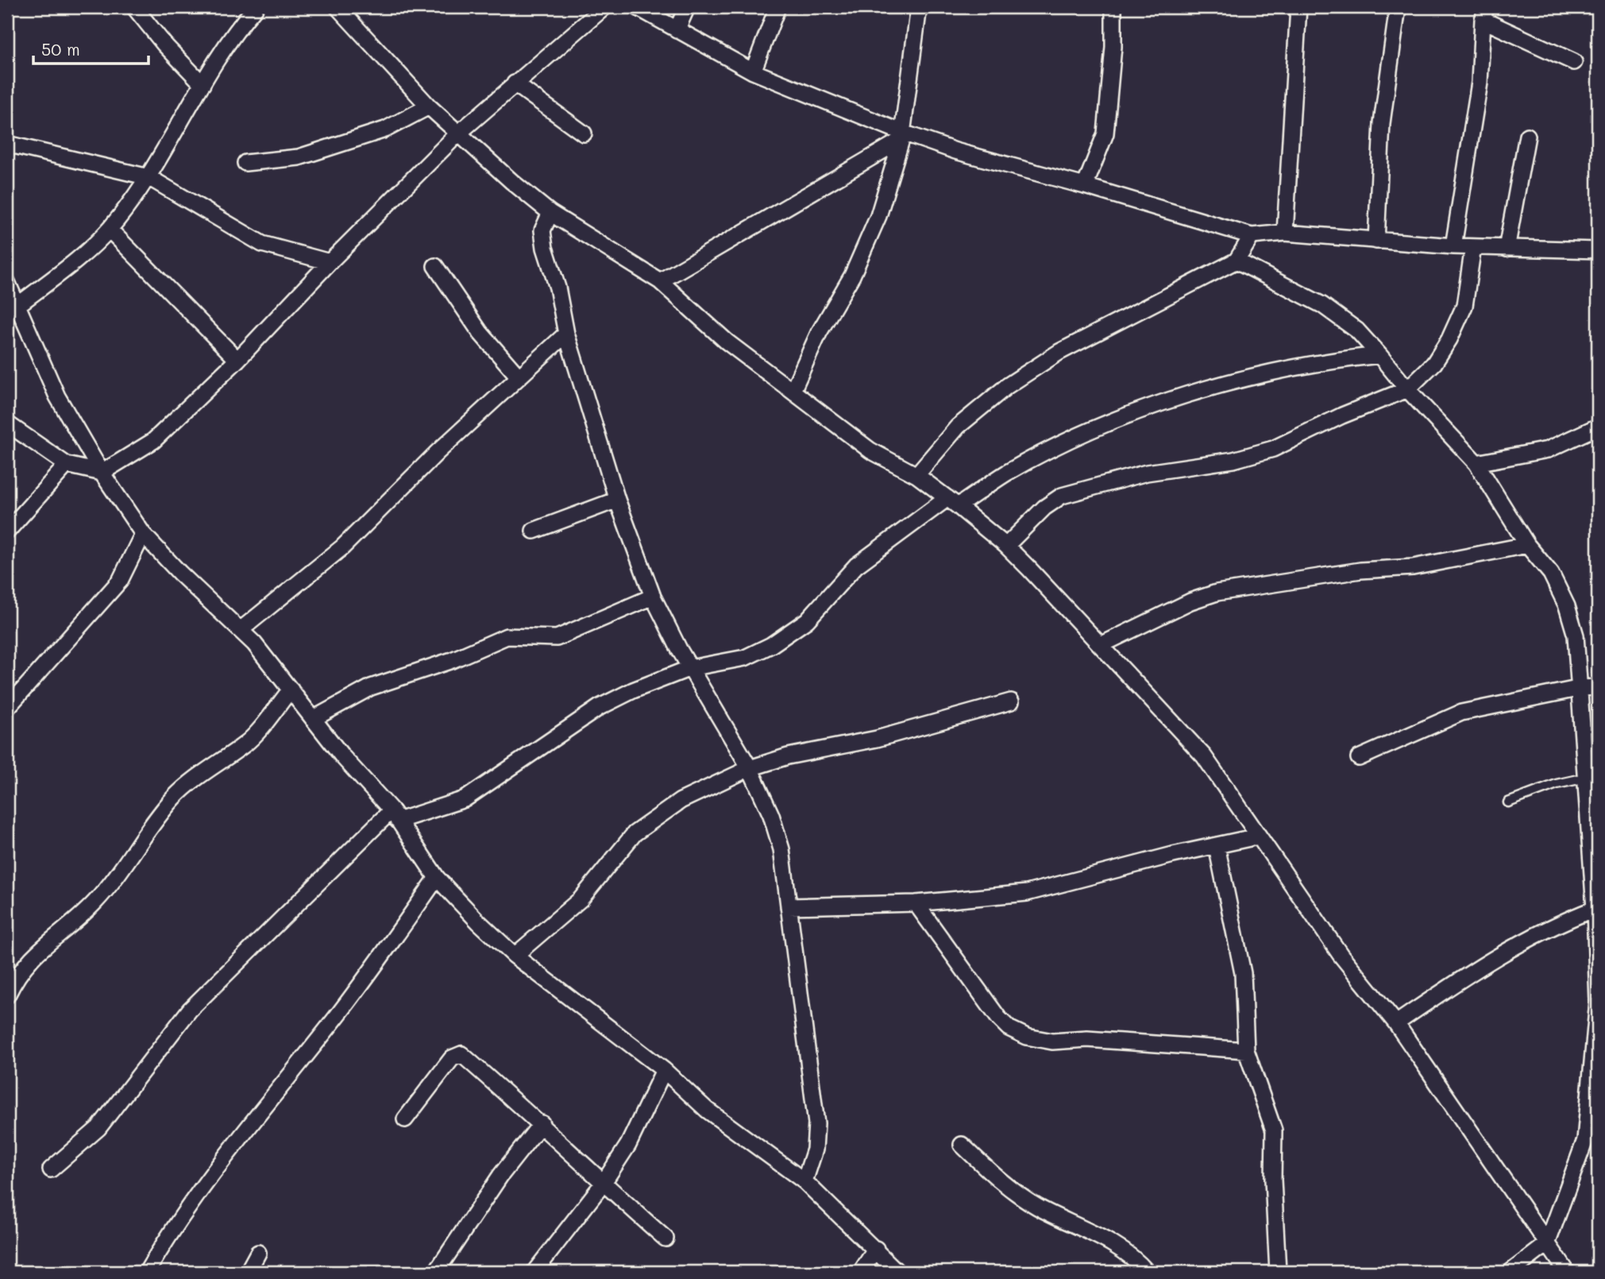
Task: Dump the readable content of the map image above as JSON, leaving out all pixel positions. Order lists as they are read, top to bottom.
{
  "scale_bar": "50 m"
}
